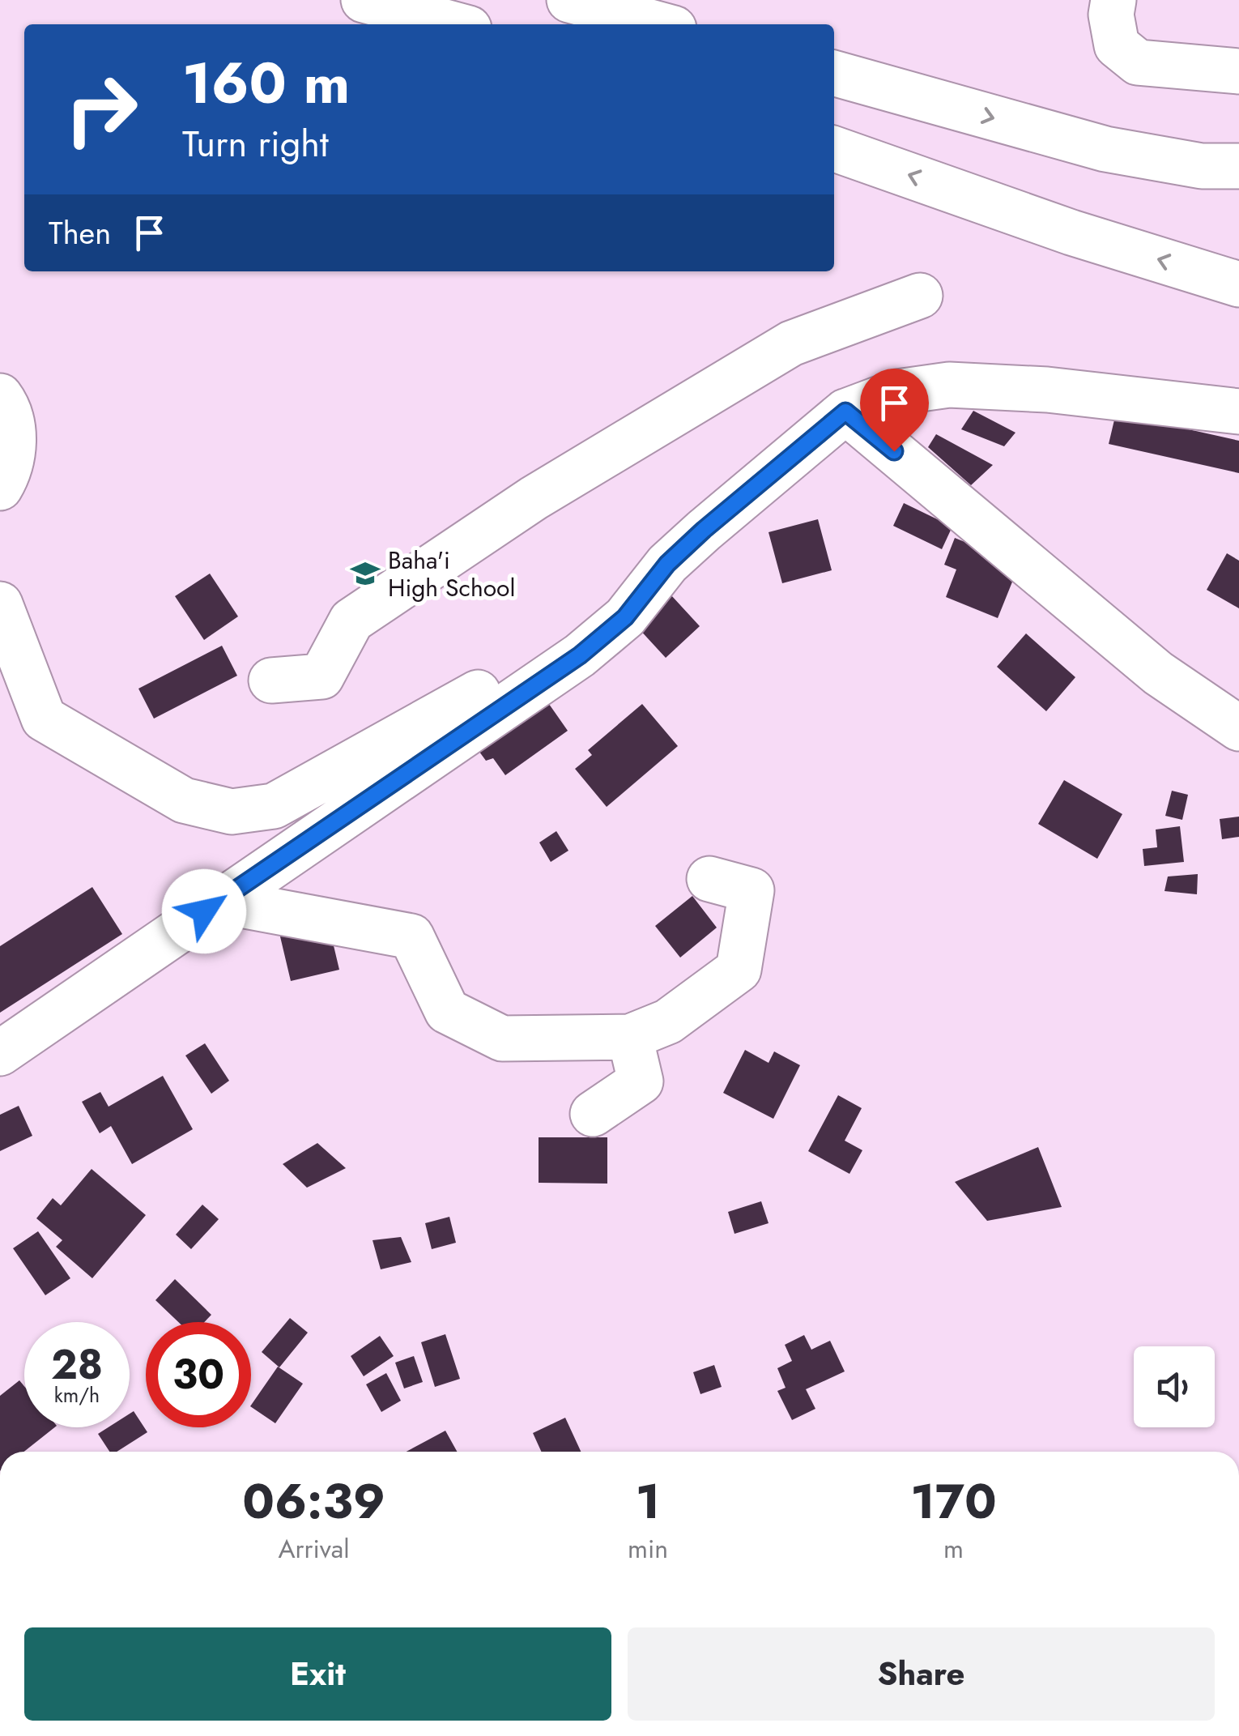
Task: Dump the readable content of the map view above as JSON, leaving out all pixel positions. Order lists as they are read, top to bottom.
{
  "places": {
    "school or university": ["Baha'i High School"]
  },
  "page": {
    "turn": ["160 m", "Turn right"],
    "then": "Then",
    "speed": "28 km/h",
    "limit": "30",
    "eta": [
      "06:39",
      "Arrival",
      "1",
      "min",
      "170",
      "m"
    ],
    "buttons": ["Exit", "Share"]
  }
}
